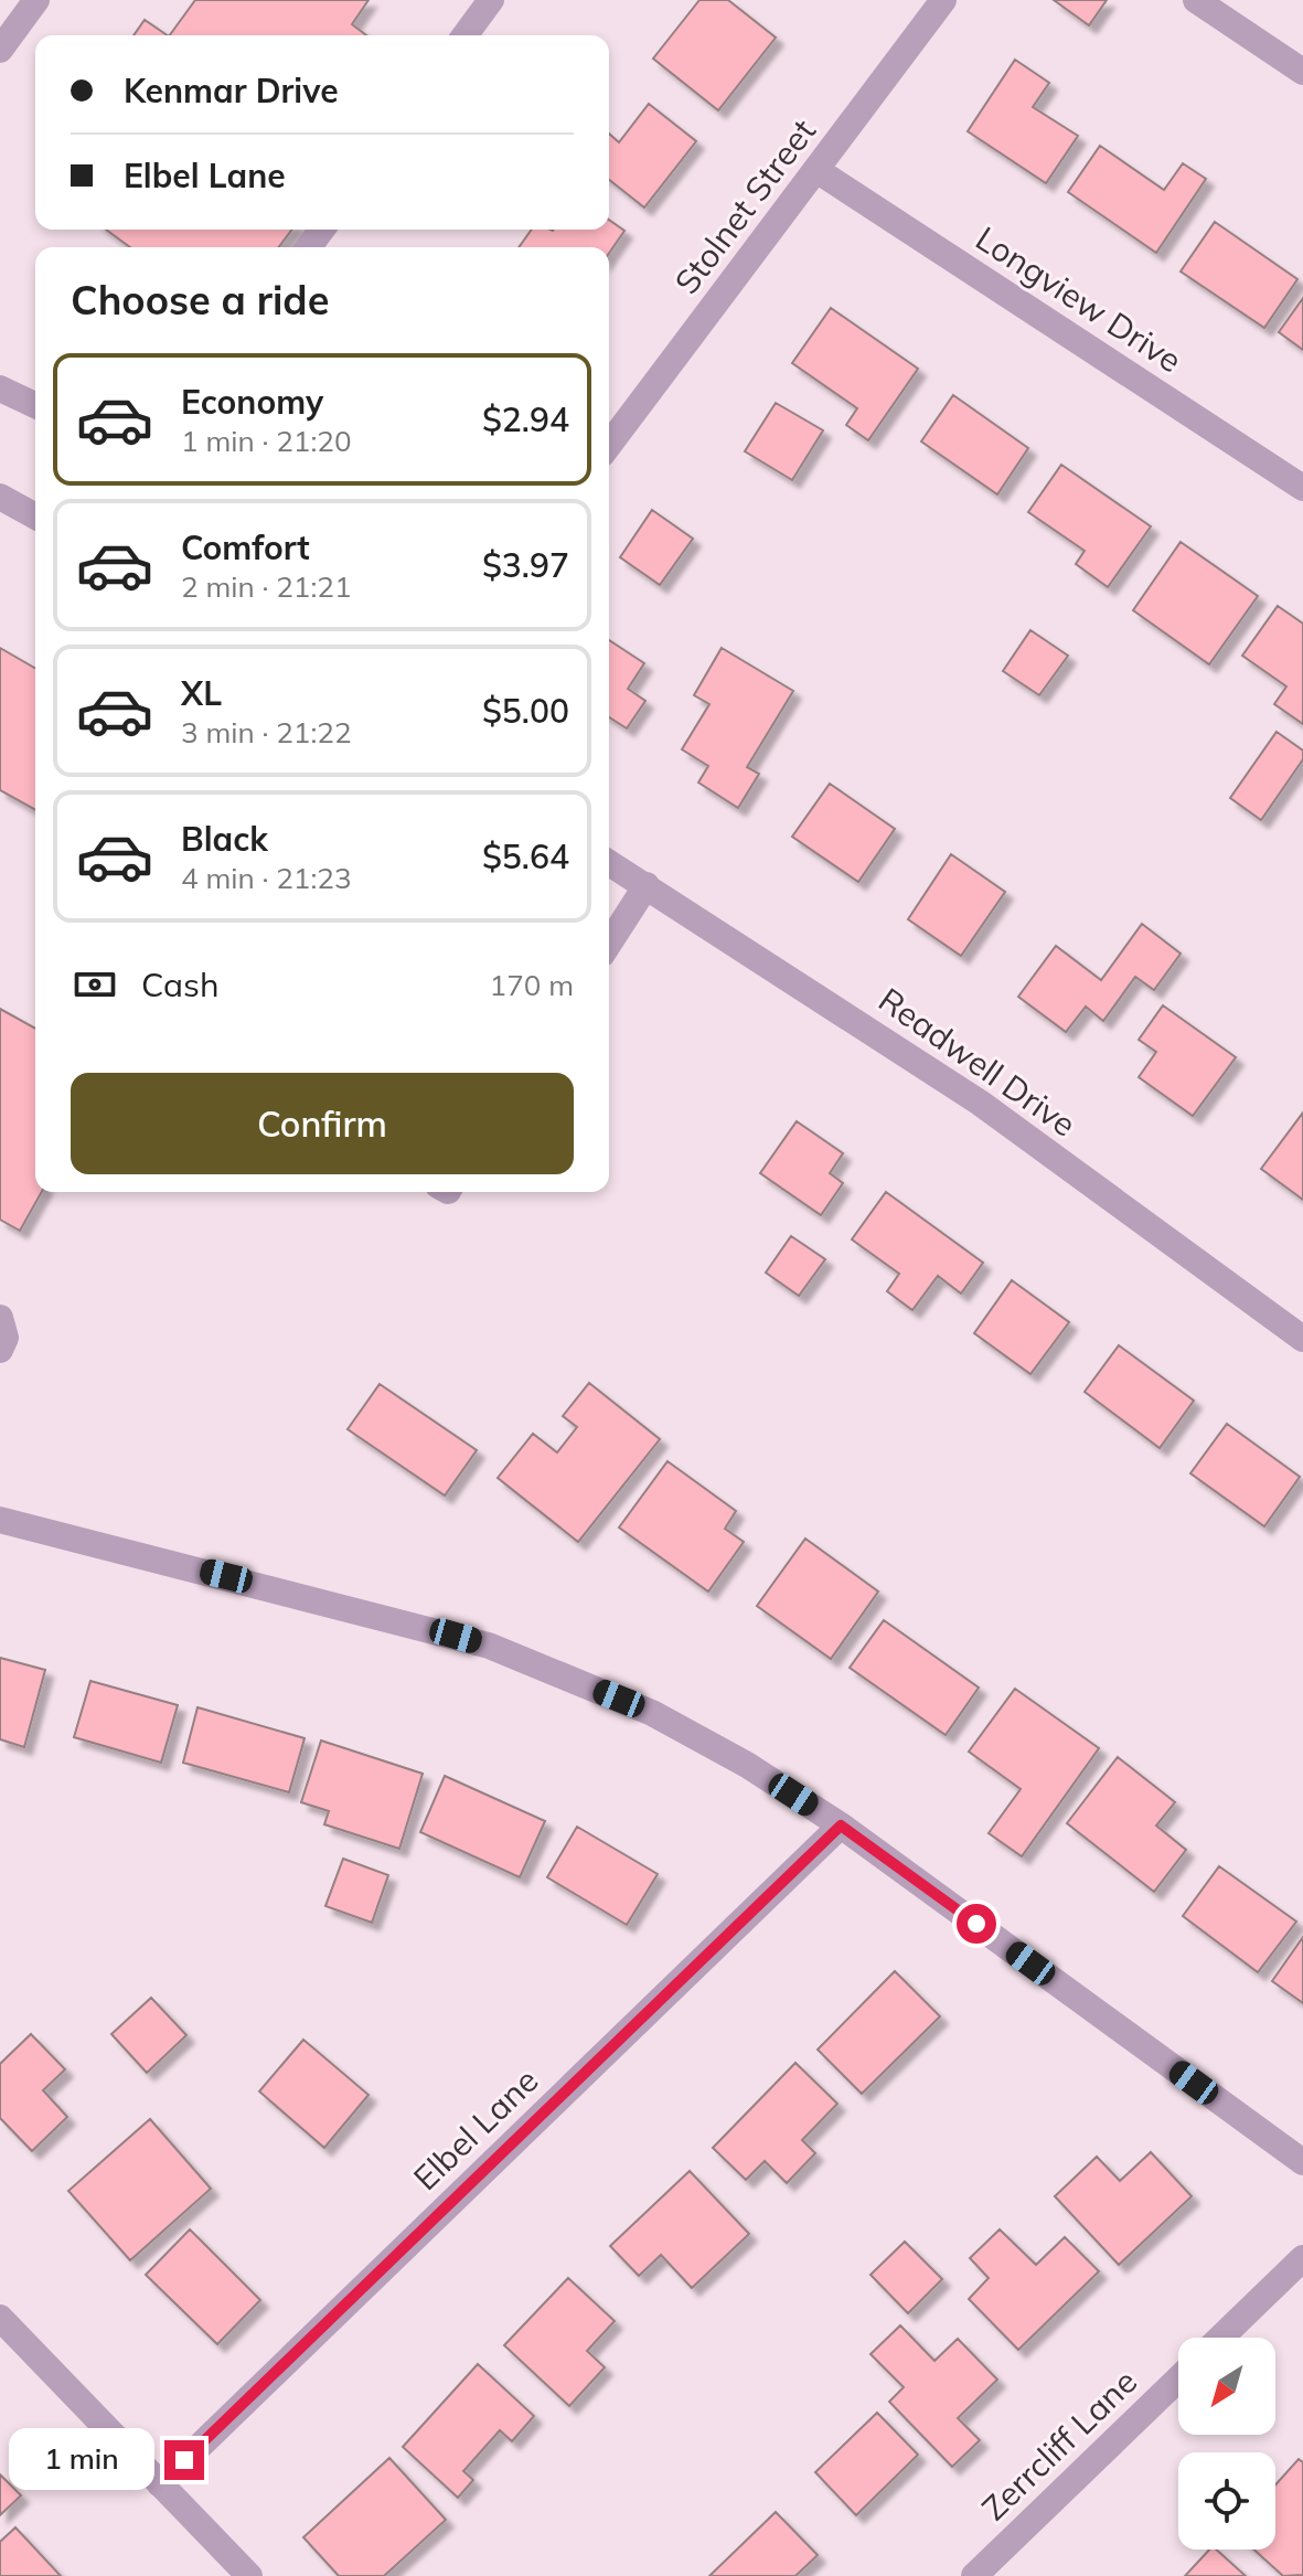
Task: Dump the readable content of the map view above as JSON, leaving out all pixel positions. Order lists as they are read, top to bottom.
{
  "streets": {
    "street": [
      "Stolnet Street",
      "Longview Drive",
      "Readwell Drive",
      "Elbel Lane",
      "Zerrcliff Lane"
    ]
  },
  "crossings": [
    ["Stolnet Street", "Longview Drive"]
  ],
  "north": "bottom left",
  "page": {
    "banner": ["Kenmar Drive", "Elbel Lane"],
    "heading": "Choose a ride",
    "list": [
      {
        "name": "Economy",
        "note": "1 min · 21:20",
        "value": "$2.94"
      },
      {
        "name": "Comfort",
        "note": "2 min · 21:21",
        "value": "$3.97"
      },
      {
        "name": "XL",
        "note": "3 min · 21:22",
        "value": "$5.00"
      },
      {
        "name": "Black",
        "note": "4 min · 21:23",
        "value": "$5.64"
      }
    ],
    "pay": ["Cash", "170 m"],
    "buttons": "Confirm",
    "bubble": "1 min"
  }
}
